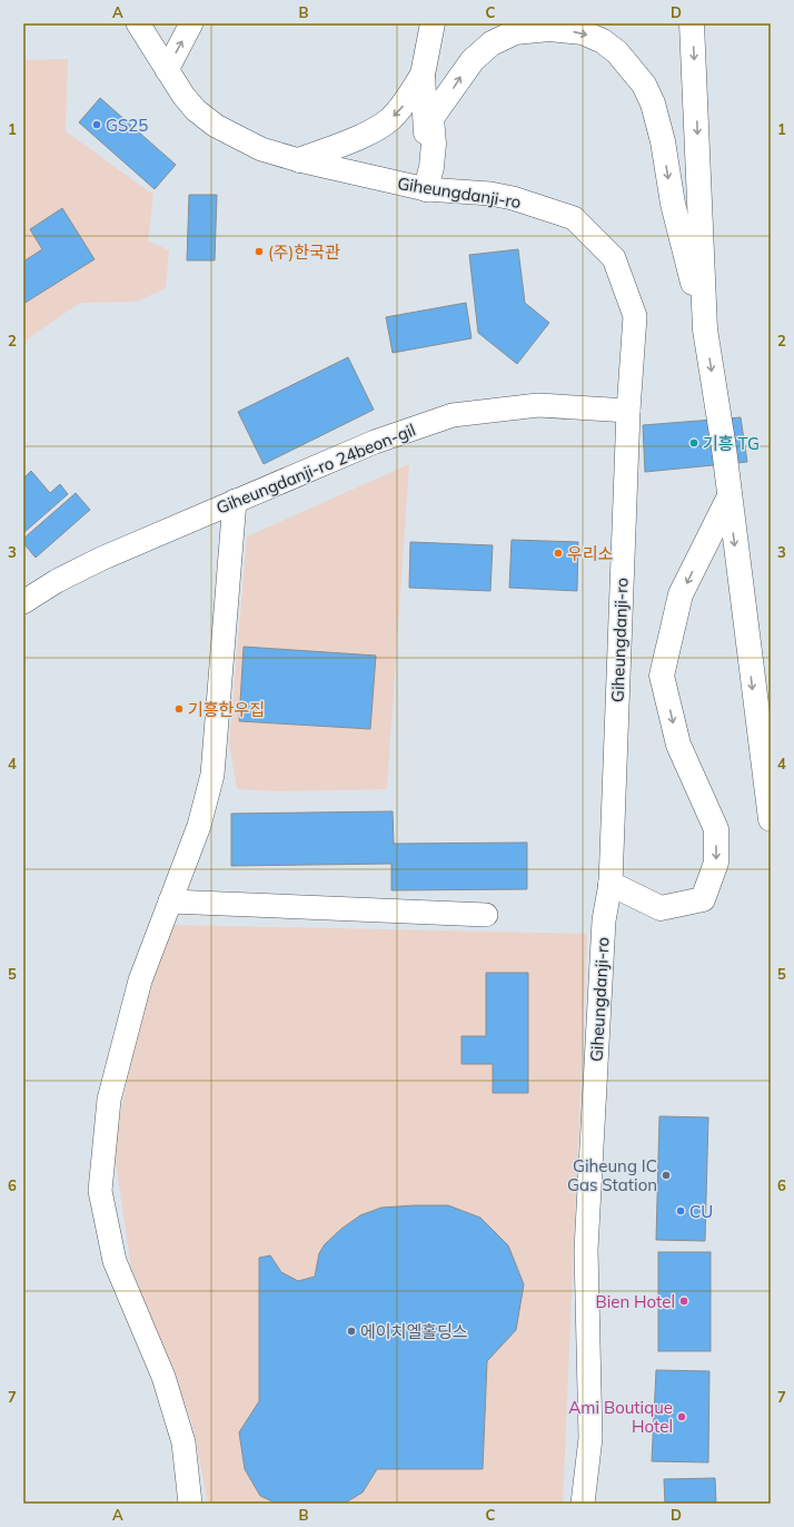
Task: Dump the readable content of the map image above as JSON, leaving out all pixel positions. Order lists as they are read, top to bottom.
{
  "streets": {
    "street": ["Giheungdanji-ro", "Giheungdanji-ro 24beon-gil"]
  },
  "crossings": [
    ["Giheungdanji-ro", "Giheungdanji-ro 24beon-gil"]
  ],
  "places": [
    "GS25",
    "(주)한국관",
    "기흥 TG",
    "우리소",
    "기흥한우집",
    "Giheung IC Gas Station",
    "CU",
    "Bien Hotel",
    "에이치엘홀딩스",
    "Ami Boutique Hotel"
  ],
  "grid": {
    "columns": [
      "A",
      "B",
      "C",
      "D"
    ],
    "rows": [
      "1",
      "2",
      "3",
      "4",
      "5",
      "6",
      "7"
    ]
  }
}
